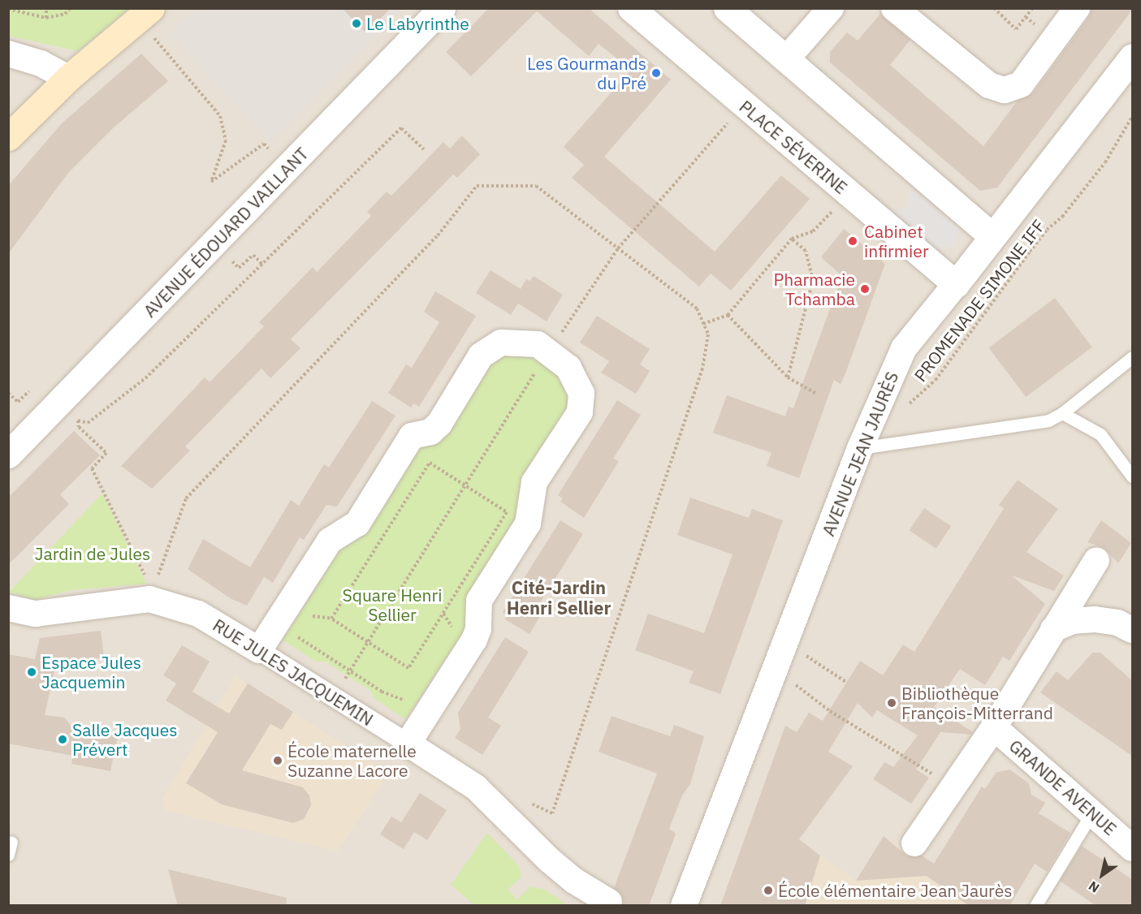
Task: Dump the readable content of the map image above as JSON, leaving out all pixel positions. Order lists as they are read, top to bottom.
{
  "streets": {
    "street": [
      "PLACE SÉVERINE",
      "AVENUE ÉDOUARD VAILLANT",
      "AVENUE JEAN JAURÈS",
      "RUE JULES JACQUEMIN",
      "GRANDE AVENUE"
    ],
    "path": ["PROMENADE SIMONE IFF"]
  },
  "crossings": [
    ["PLACE SÉVERINE", "AVENUE JEAN JAURÈS"]
  ],
  "districts": ["Cité-Jardin Henri Sellier"],
  "parks": ["Jardin de Jules", "Square Henri Sellier"],
  "places": [
    "Le Labyrinthe",
    "Les Gourmands du Pré",
    "Cabinet infirmier",
    "Pharmacie Tchamba",
    "Espace Jules Jacquemin",
    "Bibliothèque François-Mitterrand",
    "Salle Jacques Prévert",
    "École maternelle Suzanne Lacore",
    "École élémentaire Jean Jaurès"
  ],
  "north": "bottom left"
}
